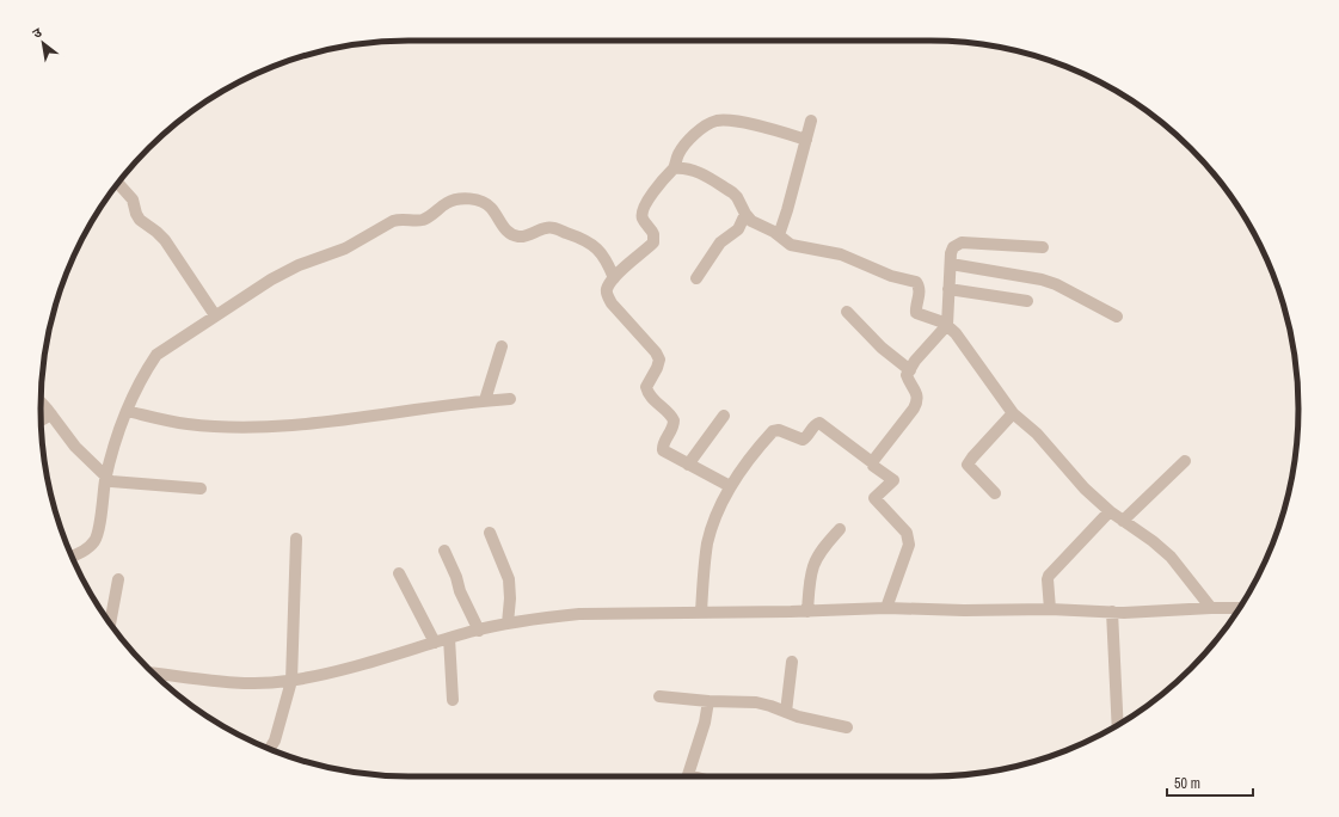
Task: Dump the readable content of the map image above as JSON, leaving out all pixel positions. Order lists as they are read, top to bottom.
{
  "scale_bar": "50 m",
  "north": "top left"
}
